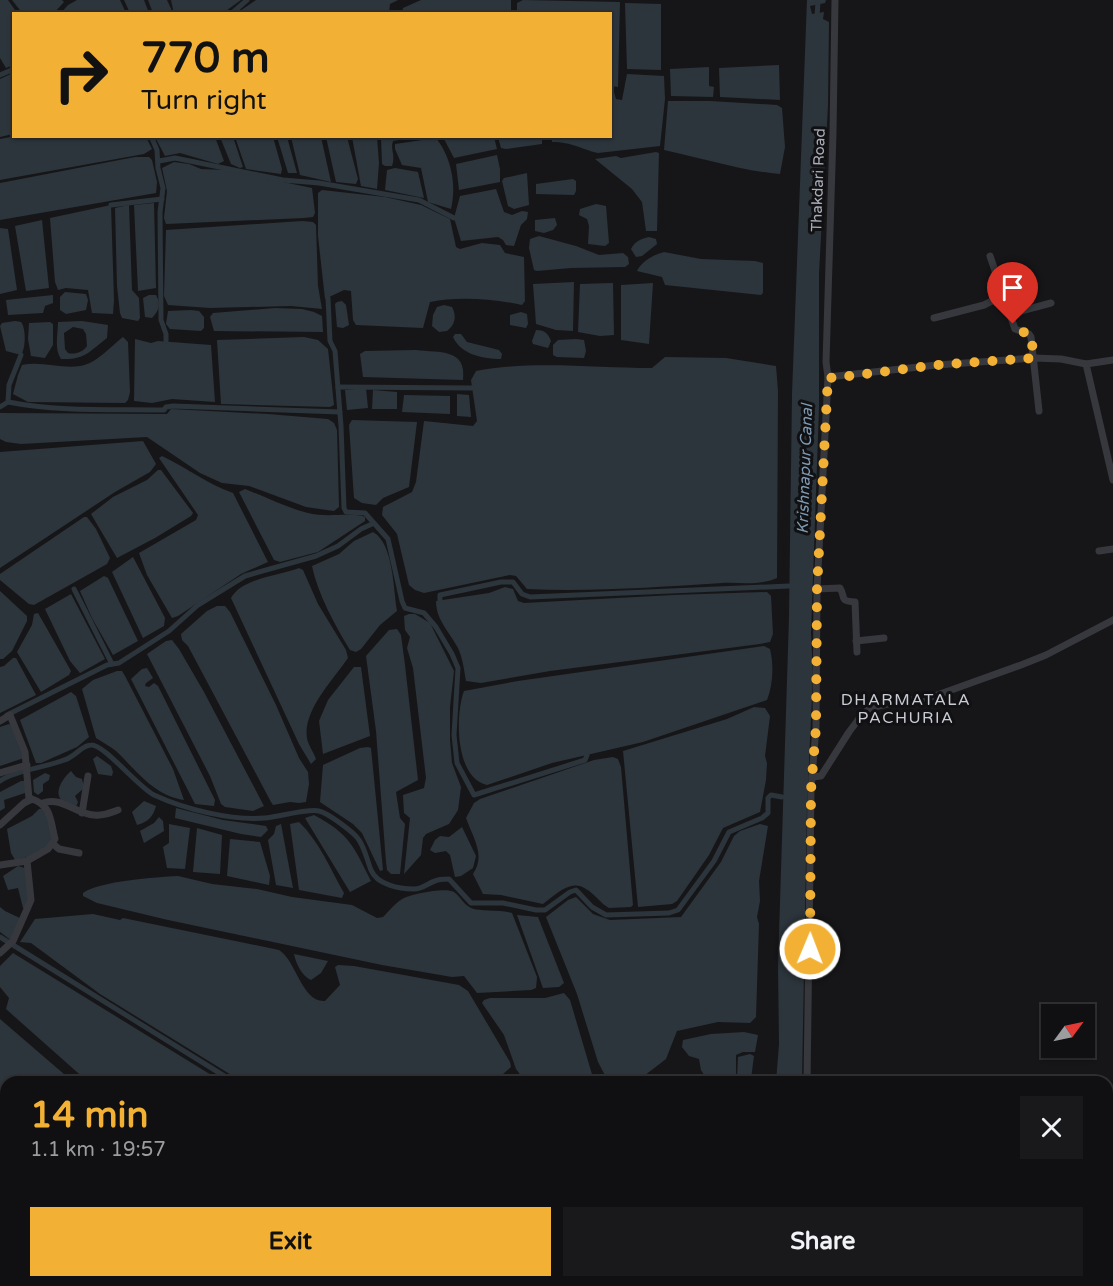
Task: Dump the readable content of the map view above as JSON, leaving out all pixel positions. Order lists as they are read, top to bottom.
{
  "streets": {
    "street": ["Thakdari Road"]
  },
  "districts": ["DHARMATALA PACHURIA"],
  "water": ["Krishnapur Canal"],
  "north": "top right",
  "page": {
    "turn": ["770 m", "Turn right"],
    "heading": ["14 min", "1.1 km · 19:57"],
    "buttons": ["Exit", "Share"]
  }
}
